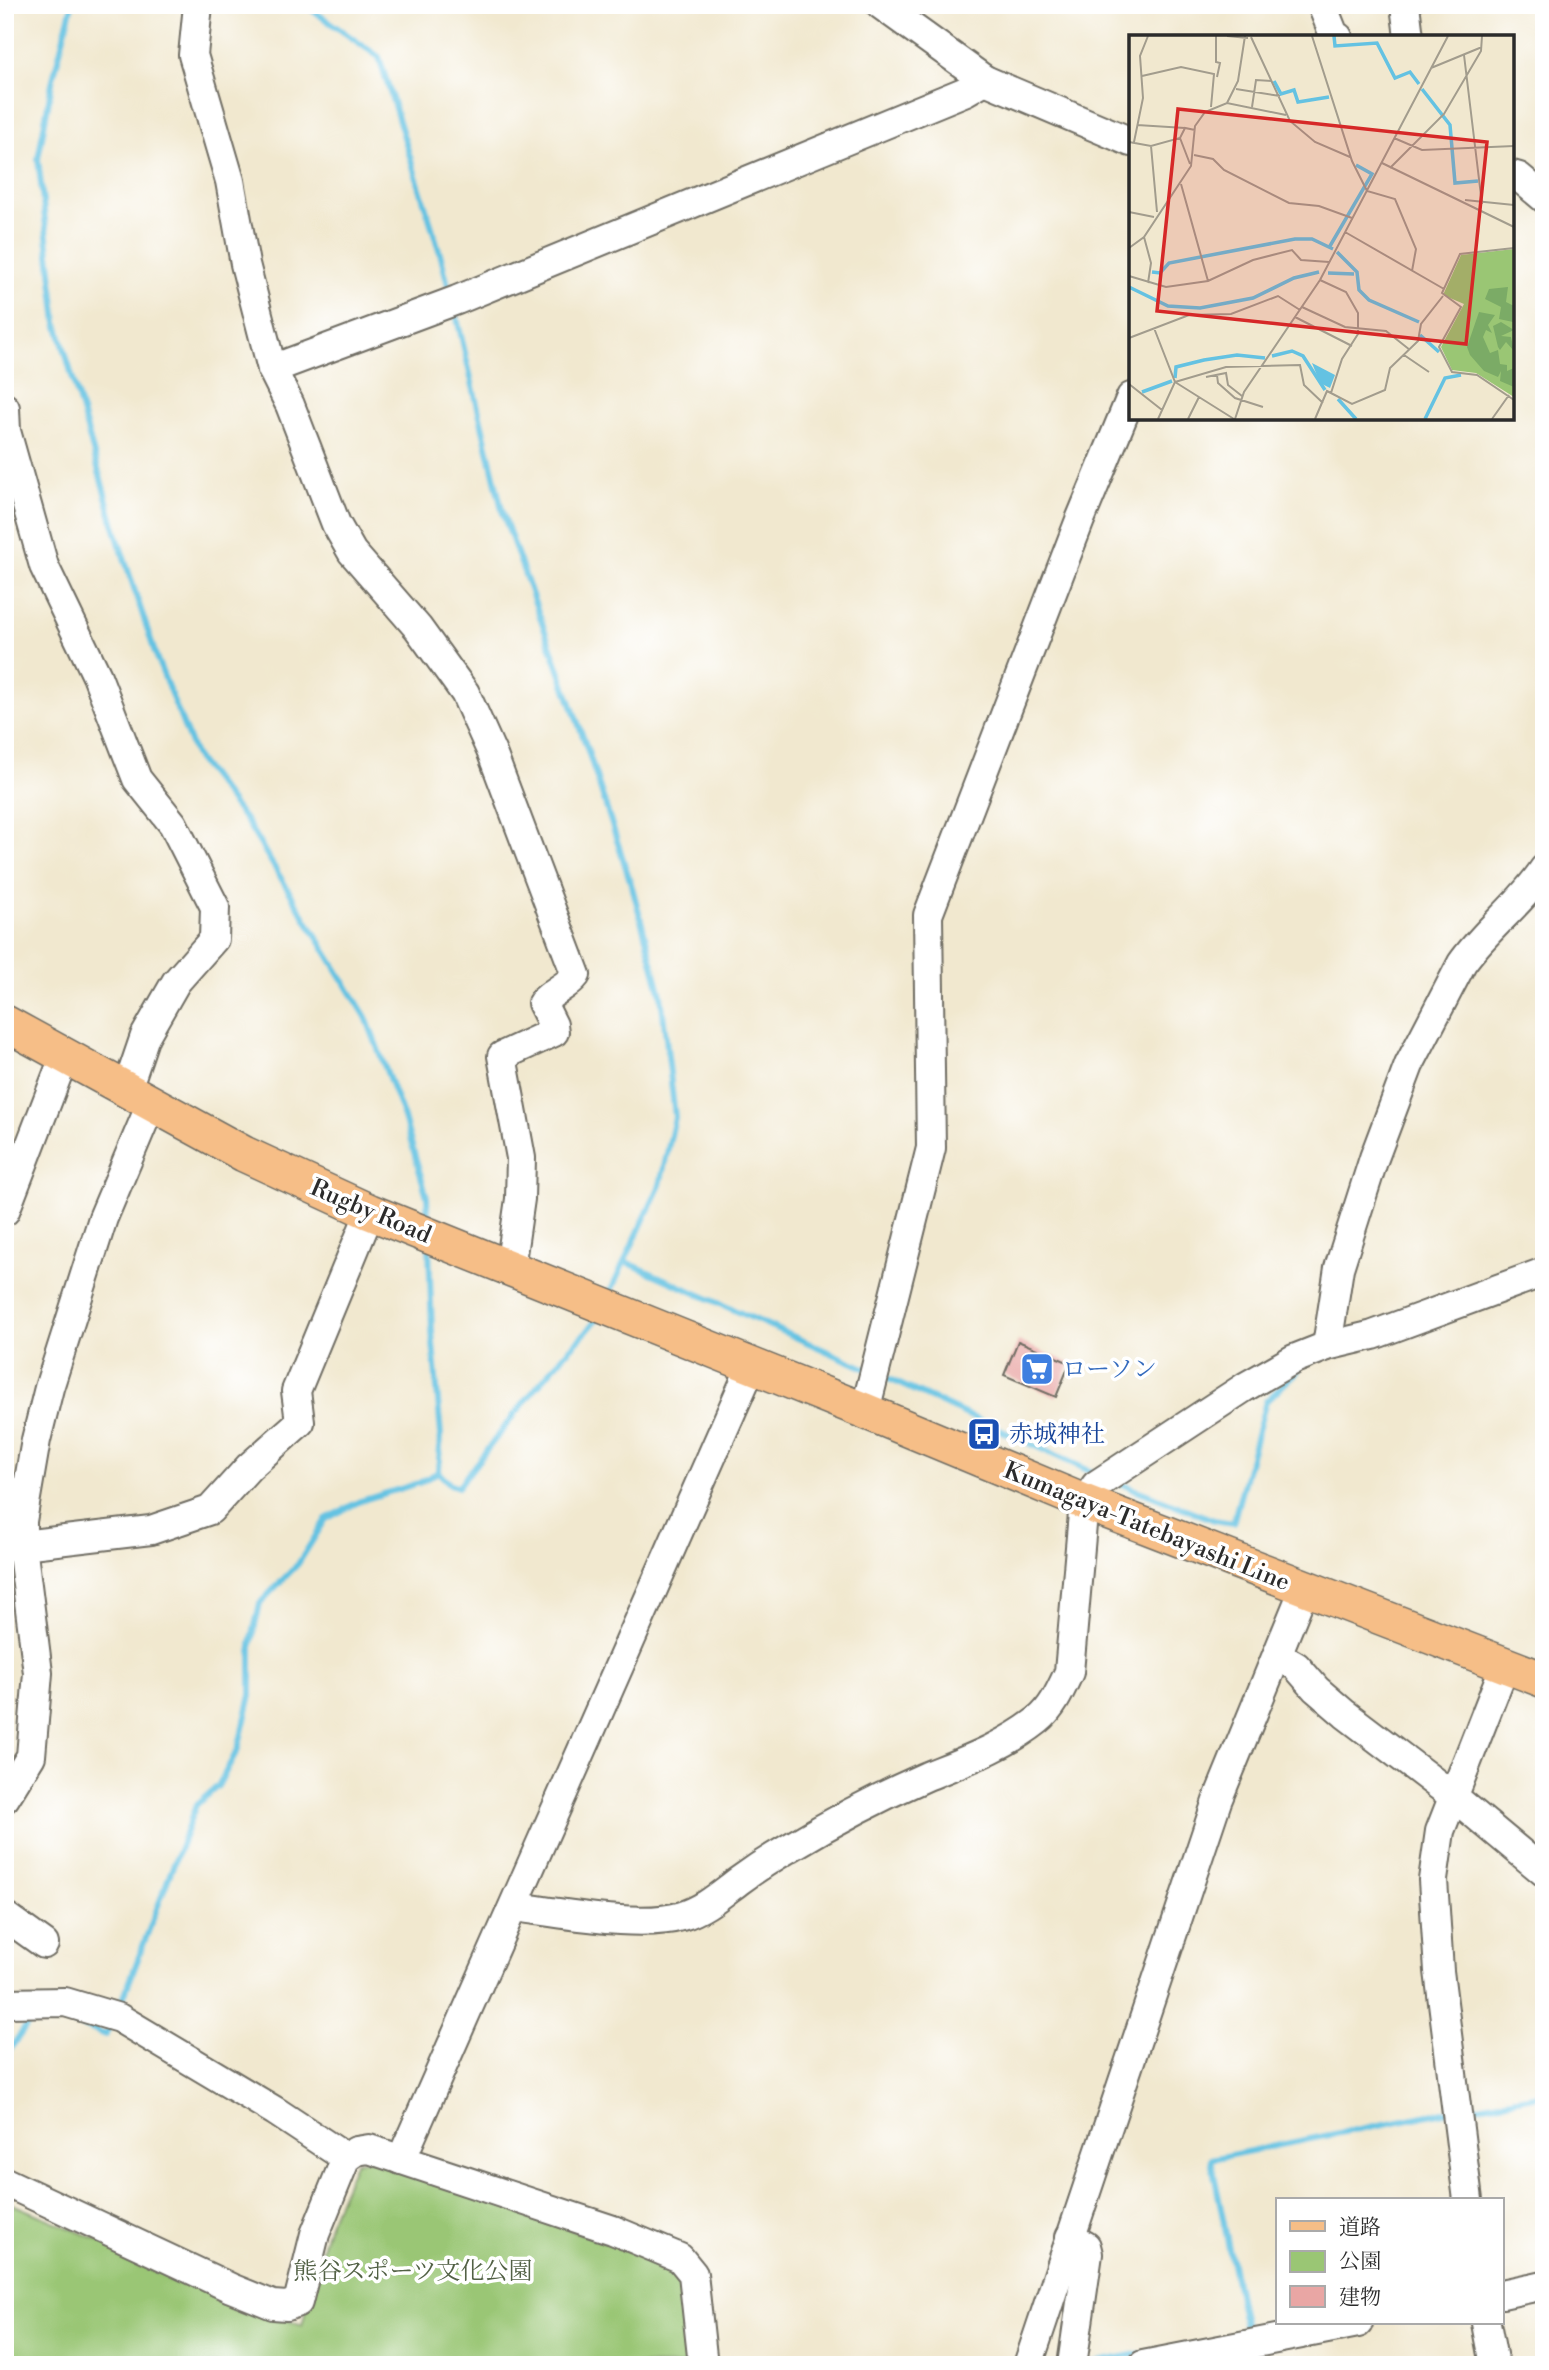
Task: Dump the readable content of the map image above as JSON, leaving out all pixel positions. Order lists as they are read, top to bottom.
{
  "streets": {
    "main road": ["Rugby Road", "Kumagaya-Tatebayashi Line"]
  },
  "crossings": [
    ["Rugby Road", "Kumagaya-Tatebayashi Line"]
  ],
  "parks": ["熊谷スポーツ文化公園"],
  "places": {
    "supermarket": ["ローソン"],
    "bus stop": ["赤城神社"]
  },
  "legend": ["道路", "公園", "建物"]
}
